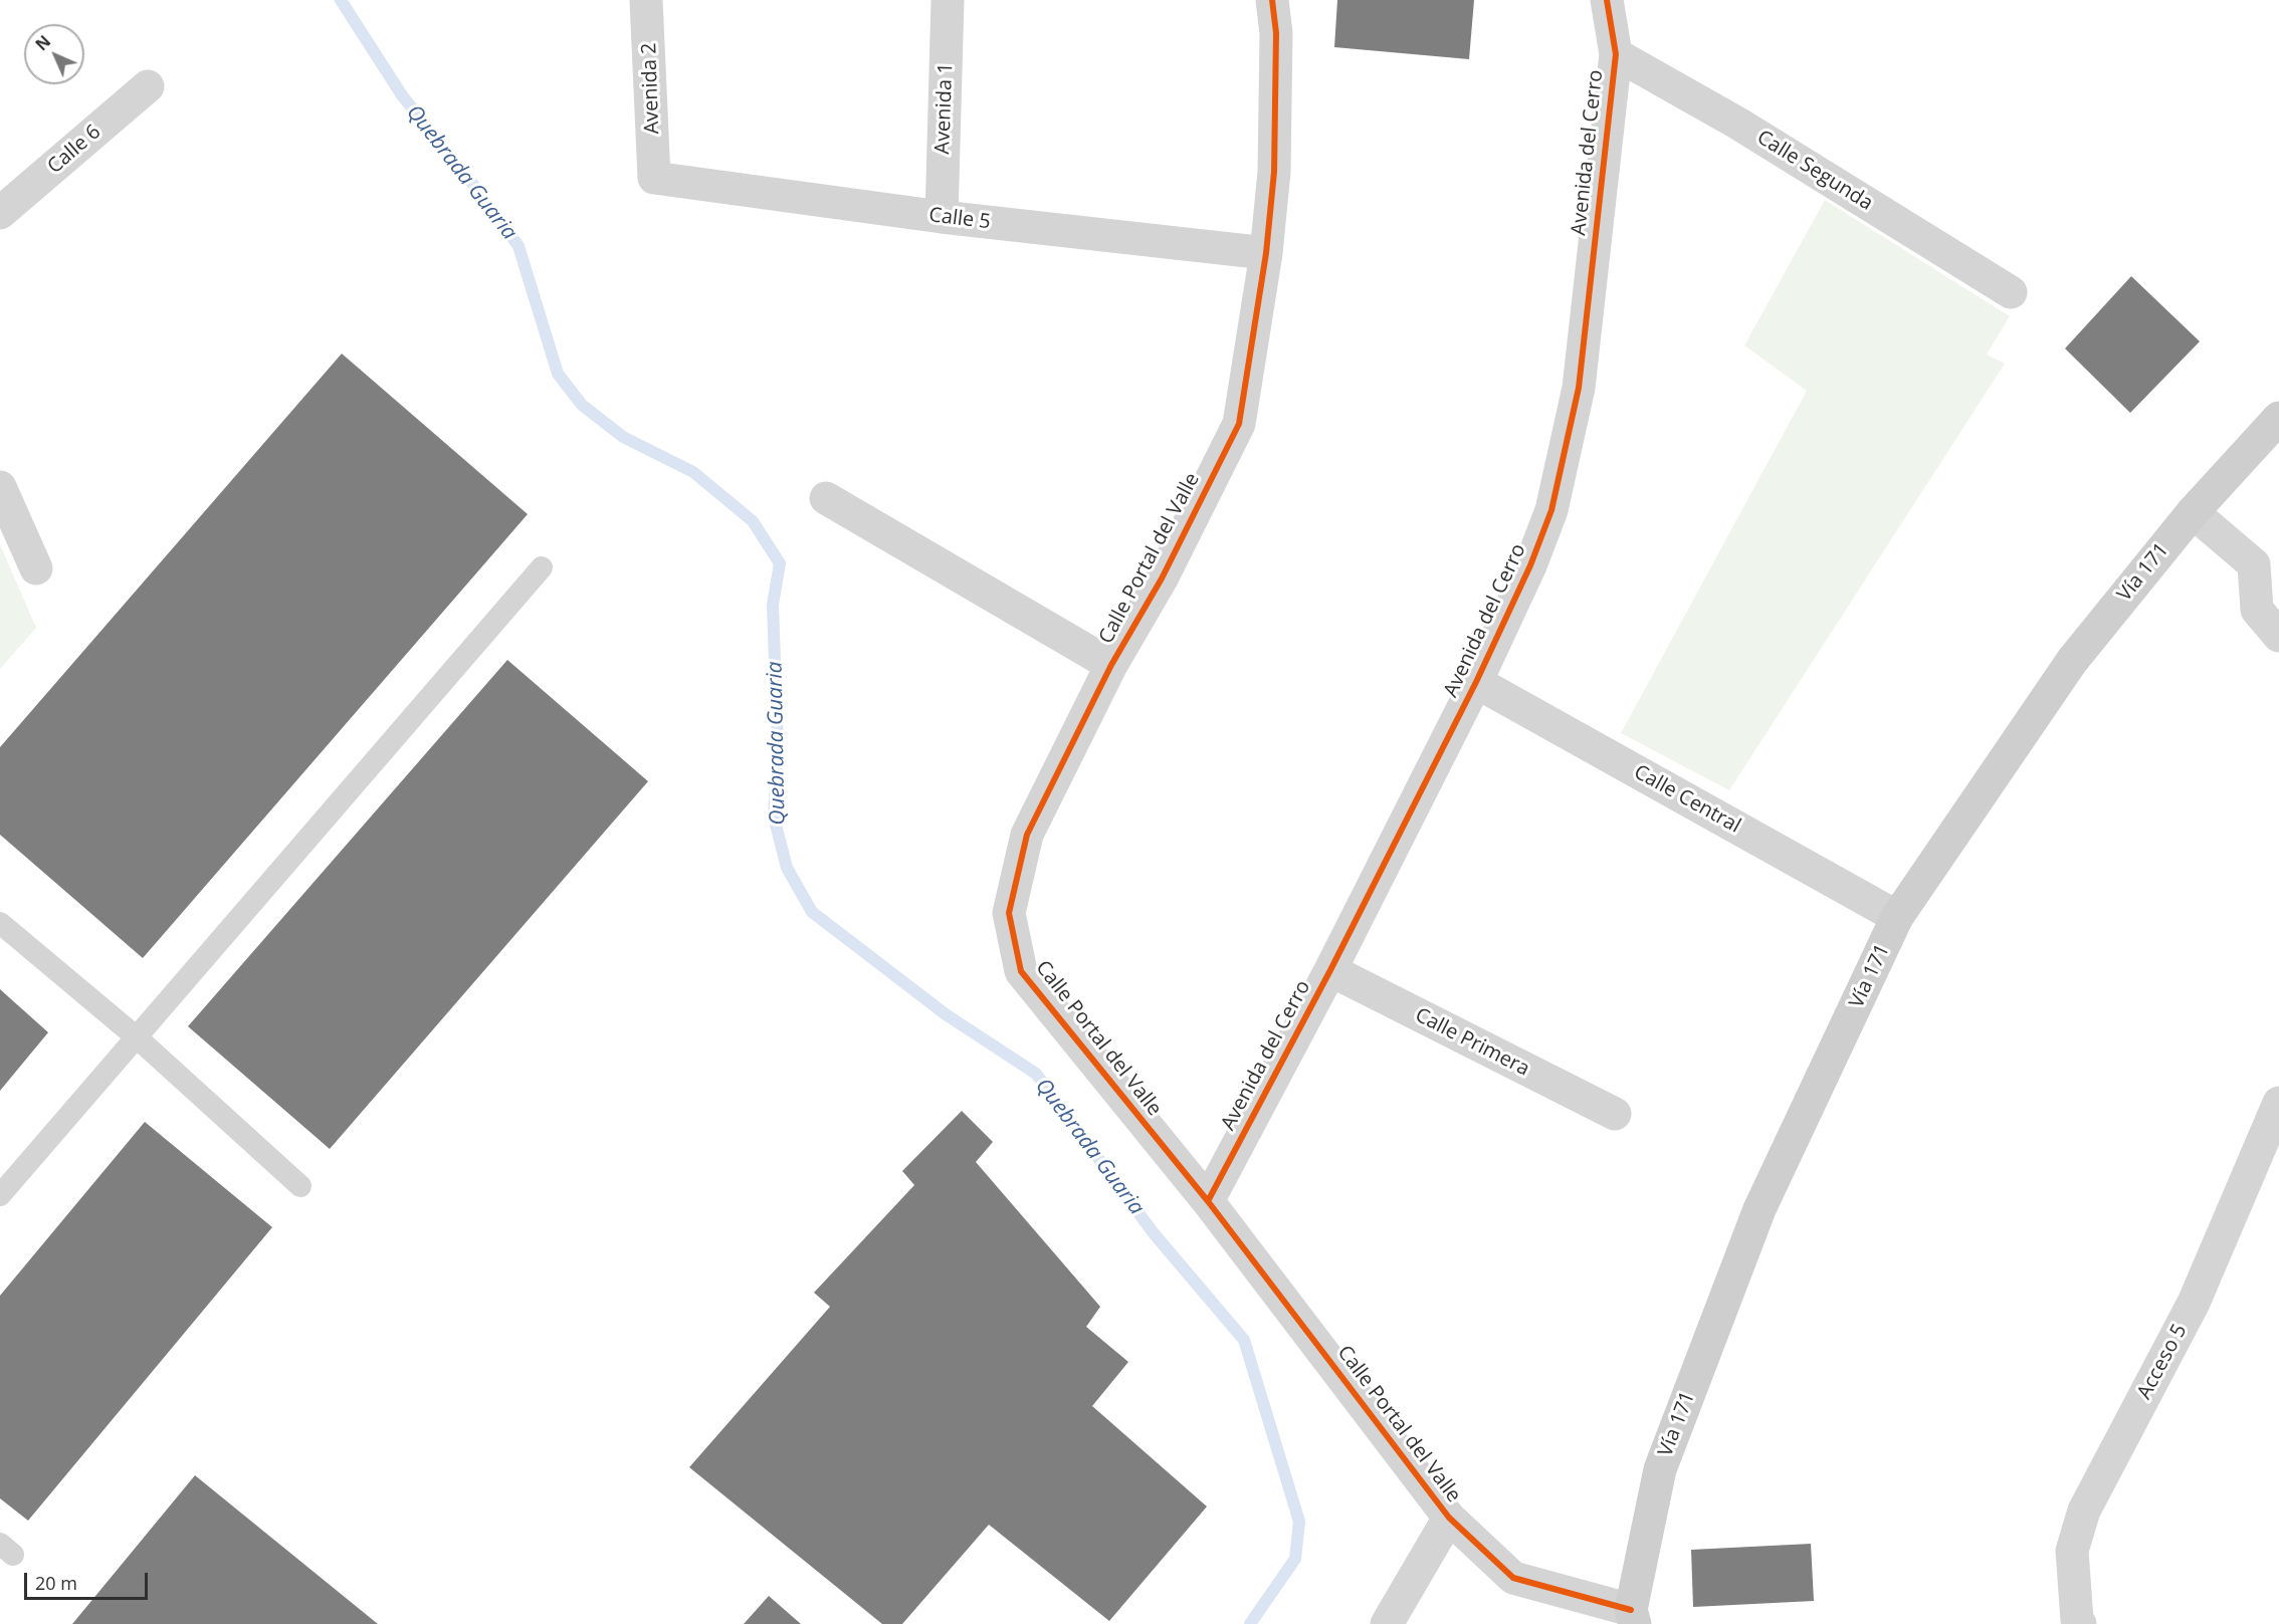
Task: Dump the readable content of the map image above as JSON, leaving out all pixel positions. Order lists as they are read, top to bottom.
{
  "streets": {
    "main road": ["Vía 171"],
    "street": [
      "Avenida 2",
      "Avenida 1",
      "Calle 6",
      "Avenida del Cerro",
      "Calle Segunda",
      "Calle 5",
      "Calle Portal del Valle",
      "Calle Central",
      "Calle Primera",
      "Acceso 5"
    ]
  },
  "crossings": [
    ["Avenida 2", "Calle 5"],
    ["Avenida 1", "Calle 5"],
    ["Avenida del Cerro", "Calle Segunda"],
    ["Avenida del Cerro", "Calle Portal del Valle"],
    ["Avenida del Cerro", "Calle Central"],
    ["Avenida del Cerro", "Calle Primera"],
    ["Calle 5", "Calle Portal del Valle"],
    ["Calle Portal del Valle", "Vía 171"],
    ["Vía 171", "Calle Central"]
  ],
  "water": ["Quebrada Guaria"],
  "scale_bar": "20 m",
  "north": "top left"
}
